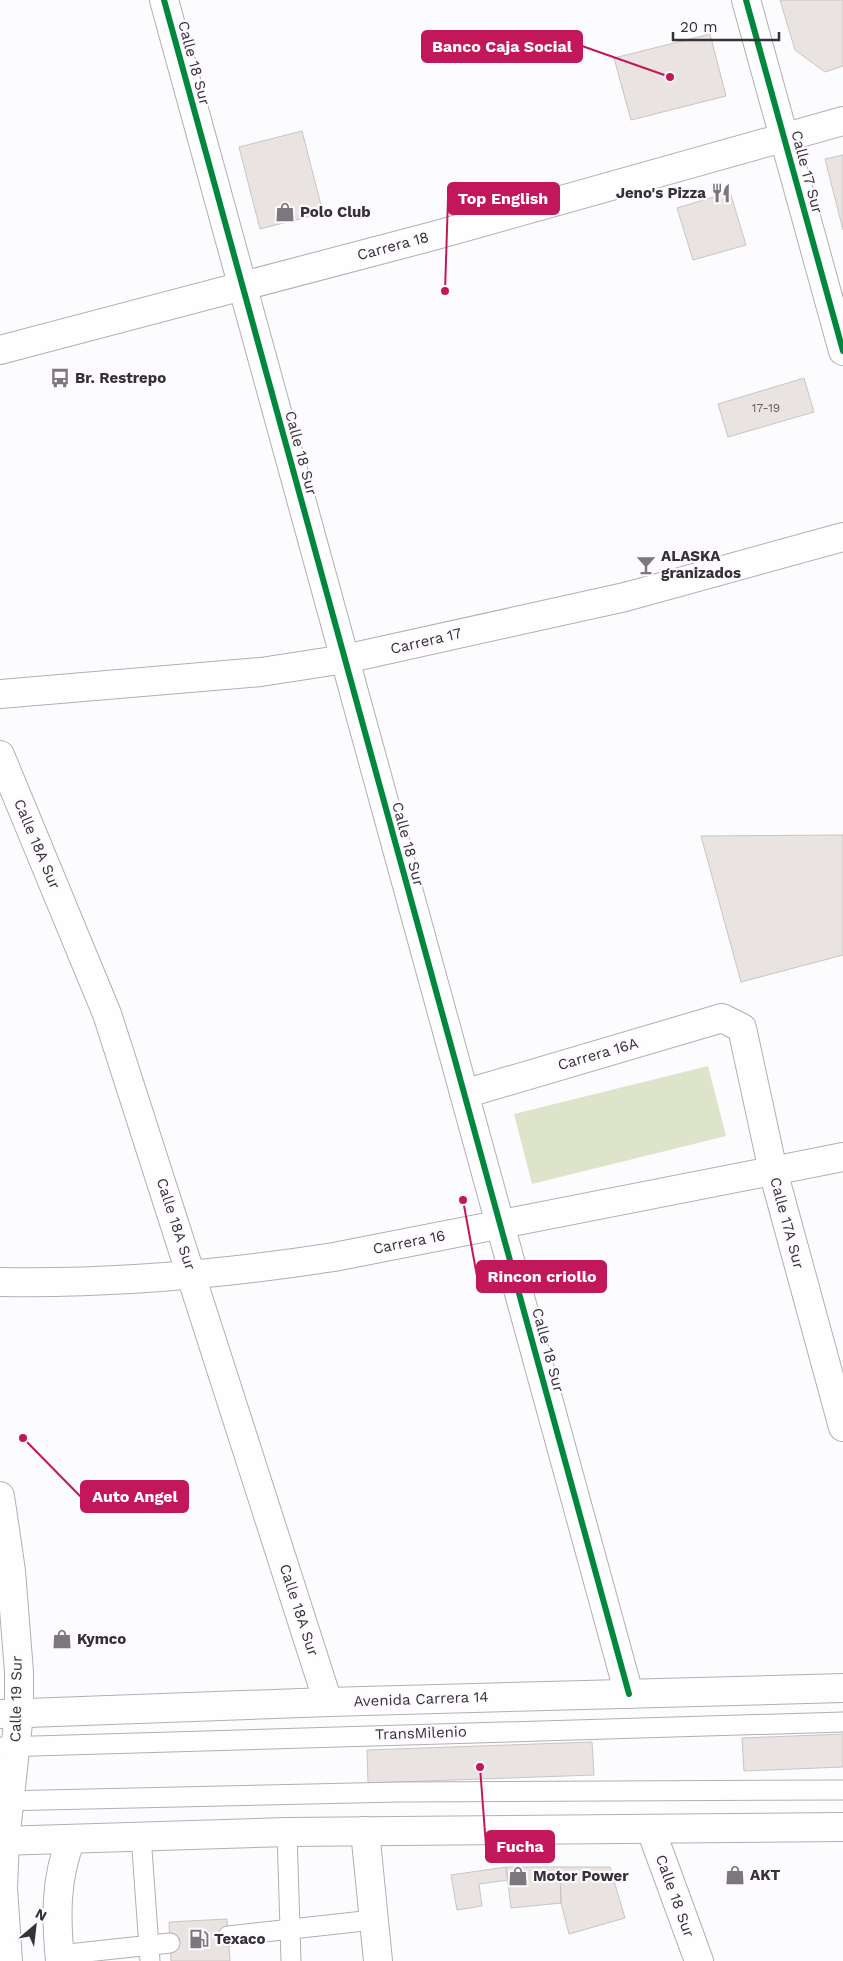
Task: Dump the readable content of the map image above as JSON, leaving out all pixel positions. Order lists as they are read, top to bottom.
{
  "streets": {
    "street": [
      "Calle 18 Sur",
      "Calle 17 Sur",
      "Carrera 18",
      "Carrera 17",
      "Calle 18A Sur",
      "Carrera 16A",
      "Calle 17A Sur",
      "Carrera 16",
      "Calle 19 Sur",
      "Avenida Carrera 14"
    ],
    "lane": ["TransMilenio"]
  },
  "crossings": [
    ["Calle 18 Sur", "Carrera 18"],
    ["Calle 18 Sur", "Carrera 17"],
    ["Calle 18 Sur", "Carrera 16A"],
    ["Calle 18 Sur", "Carrera 16"],
    ["Calle 18 Sur", "Avenida Carrera 14"],
    ["Calle 17 Sur", "Carrera 18"],
    ["Calle 18A Sur", "Carrera 16"],
    ["Calle 18A Sur", "Avenida Carrera 14"],
    ["Carrera 16A", "Calle 17A Sur"],
    ["Calle 17A Sur", "Carrera 16"],
    ["Calle 19 Sur", "Avenida Carrera 14"],
    ["Calle 19 Sur", "TransMilenio"]
  ],
  "places": {
    "other": [
      "Banco Caja Social",
      "Top English",
      "Rincon criollo",
      "Auto Angel",
      "Fucha"
    ],
    "restaurant": ["Jeno's Pizza"],
    "shop": [
      "Polo Club",
      "Kymco",
      "AKT",
      "Motor Power"
    ],
    "bus stop": ["Br. Restrepo"],
    "bar": ["ALASKA granizados"],
    "fuel station": ["Texaco"]
  },
  "house_numbers": ["17-19"],
  "scale_bar": "20 m",
  "north": "top right"
}
